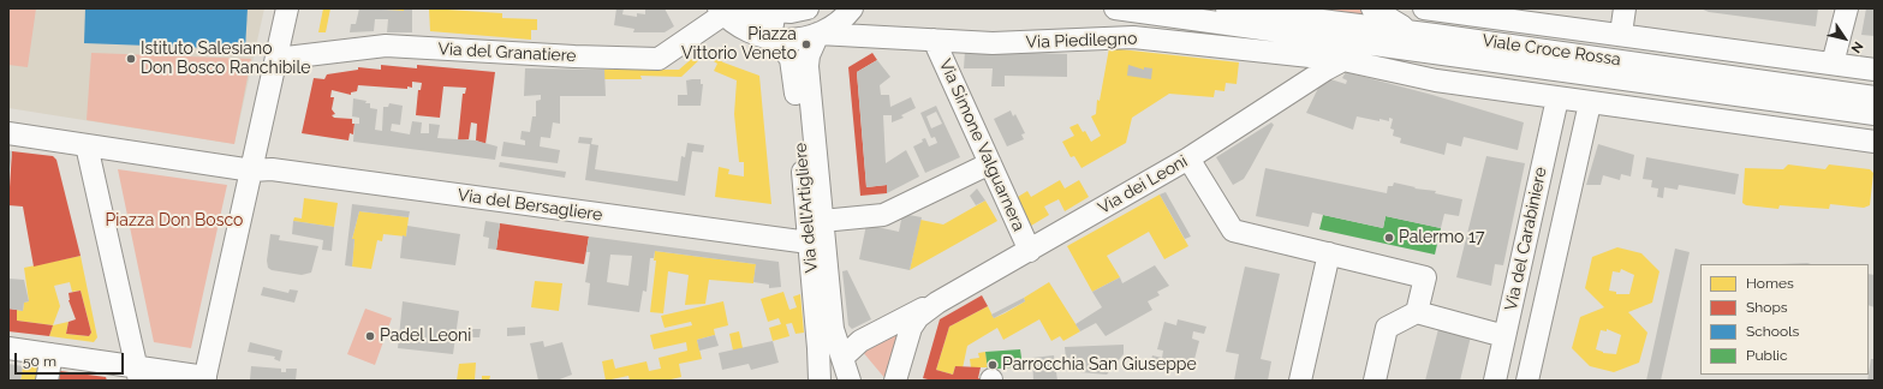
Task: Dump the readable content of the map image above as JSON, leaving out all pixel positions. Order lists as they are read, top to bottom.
{
  "streets": {
    "street": [
      "Via Piedilegno",
      "Viale Croce Rossa",
      "Via del Granatiere",
      "Via Simone Valguarnera",
      "Via dei Leoni",
      "Via del Bersagliere",
      "Via dell'Artigliere",
      "Via del Carabiniere"
    ]
  },
  "crossings": [
    ["Via Piedilegno", "Viale Croce Rossa"],
    ["Via Piedilegno", "Via Simone Valguarnera"],
    ["Via Piedilegno", "Via dei Leoni"],
    ["Via Piedilegno", "Via dell'Artigliere"],
    ["Viale Croce Rossa", "Via dei Leoni"],
    ["Viale Croce Rossa", "Via del Carabiniere"],
    ["Via Simone Valguarnera", "Via dei Leoni"],
    ["Via del Bersagliere", "Via dell'Artigliere"]
  ],
  "parks": ["Piazza Don Bosco"],
  "places": [
    "Piazza Vittorio Veneto",
    "Istituto Salesiano Don Bosco Ranchibile",
    "Palermo 17",
    "Padel Leoni",
    "Parrocchia San Giuseppe"
  ],
  "legend": [
    "Homes",
    "Shops",
    "Schools",
    "Public"
  ],
  "scale_bar": "50 m",
  "north": "bottom right"
}
